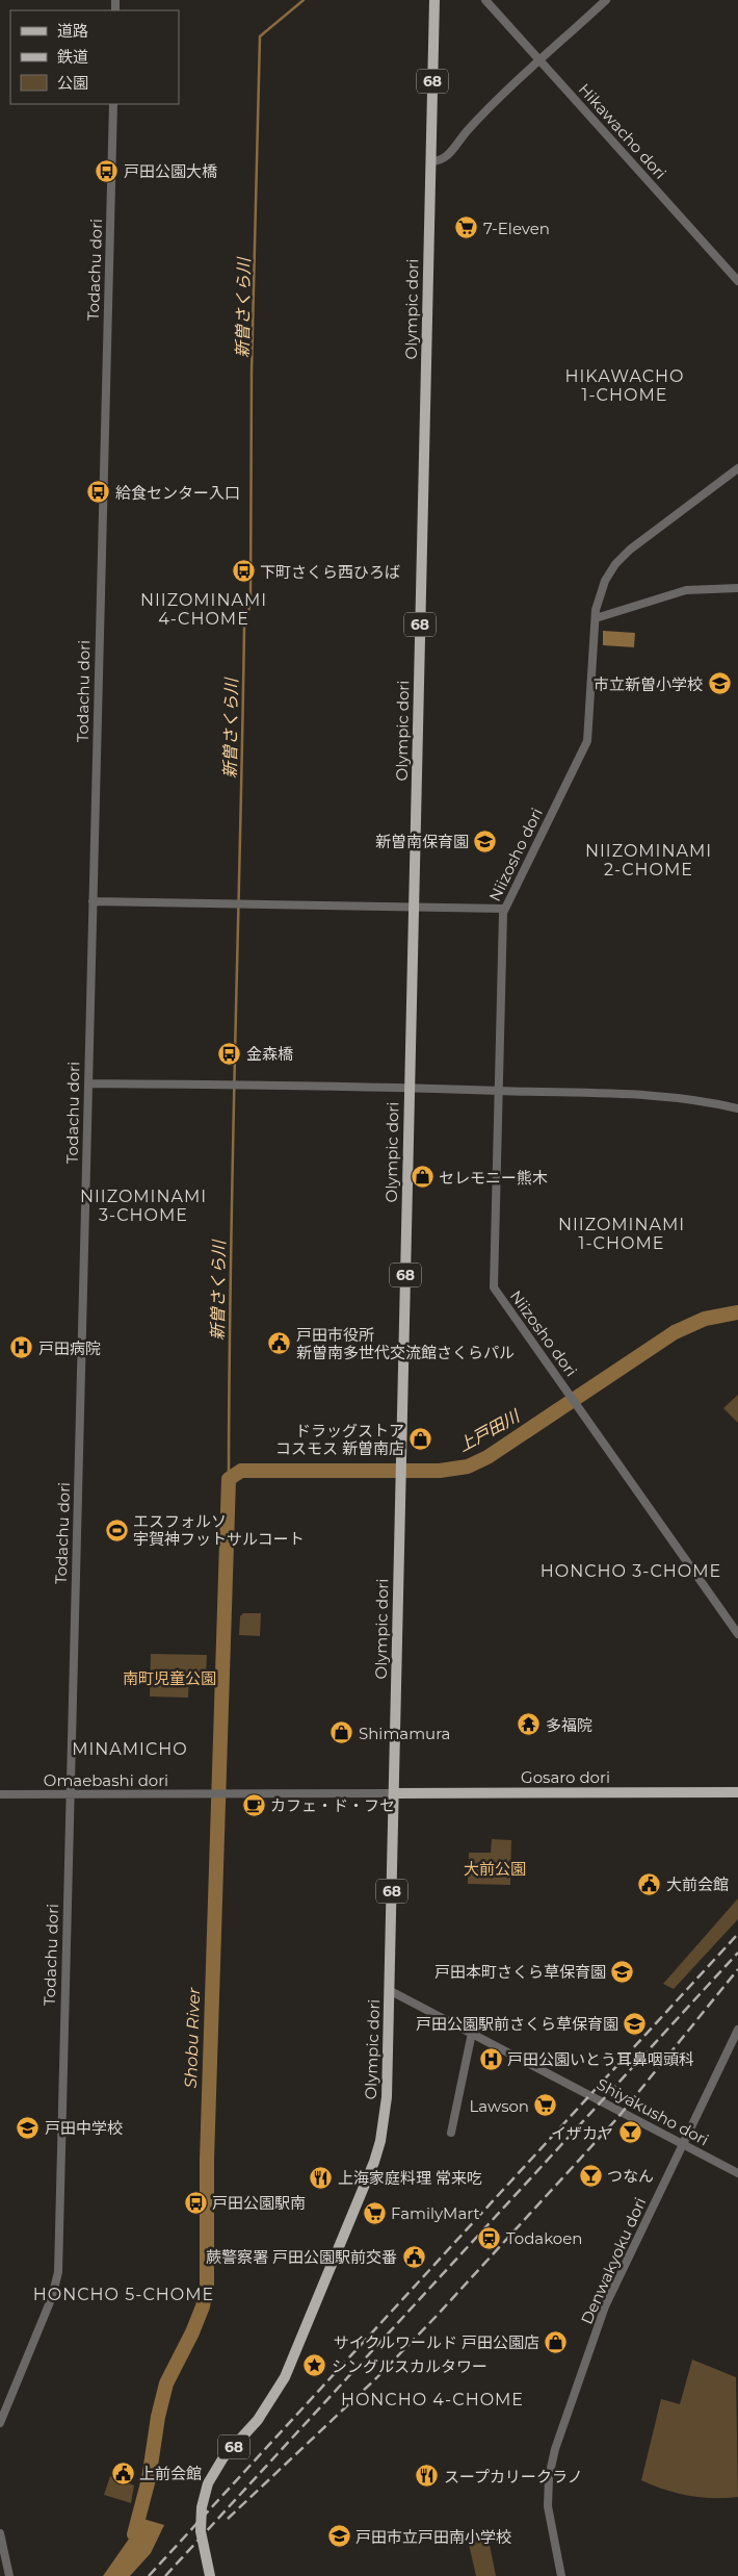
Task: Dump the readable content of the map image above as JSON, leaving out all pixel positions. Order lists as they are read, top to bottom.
{
  "streets": {
    "main road": ["68", "Olympic dori", "Gosaro dori"],
    "street": [
      "Hikawacho dori",
      "Todachu dori",
      "Niizosho dori",
      "Omaebashi dori",
      "Shiyakusho dori",
      "Denwakyoku dori"
    ]
  },
  "crossings": [
    ["Todachu dori", "Omaebashi dori"],
    ["Olympic dori", "Gosaro dori"],
    ["Olympic dori", "Omaebashi dori"],
    ["Olympic dori", "Shiyakusho dori"],
    ["Gosaro dori", "Omaebashi dori"],
    ["Shiyakusho dori", "Denwakyoku dori"]
  ],
  "districts": [
    "HIKAWACHO 1-CHOME",
    "NIIZOMINAMI 4-CHOME",
    "NIIZOMINAMI 2-CHOME",
    "NIIZOMINAMI 3-CHOME",
    "NIIZOMINAMI 1-CHOME",
    "HONCHO 3-CHOME",
    "MINAMICHO",
    "HONCHO 5-CHOME",
    "HONCHO 4-CHOME"
  ],
  "water": ["新曽さくら川", "上戸田川", "Shobu River"],
  "parks": ["南町児童公園", "大前公園"],
  "places": {
    "bus stop": [
      "戸田公園大橋",
      "給食センター入口",
      "下町さくら西ひろば",
      "金森橋",
      "戸田公園駅南"
    ],
    "supermarket": ["7-Eleven", "Lawson", "FamilyMart"],
    "school or university": [
      "市立新曽小学校",
      "新曽南保育園",
      "戸田本町さくら草保育園",
      "戸田公園駅前さくら草保育園",
      "戸田中学校",
      "戸田市立戸田南小学校"
    ],
    "shop": [
      "セレモニー熊木",
      "ドラッグストア コスモス 新曽南店",
      "Shimamura",
      "サイクルワールド 戸田公園店"
    ],
    "public building": [
      "戸田市役所 新曽南多世代交流館さくらパル",
      "大前会館",
      "蕨警察署 戸田公園駅前交番",
      "上前会館"
    ],
    "hospital": ["戸田病院", "戸田公園いとう耳鼻咽頭科"],
    "sports": ["エスフォルソ 宇賀神フットサルコート"],
    "temple": ["多福院"],
    "cafe": ["カフェ・ド・フセ"],
    "bar": ["イザカヤ", "つなん"],
    "restaurant": ["上海家庭料理 常来吃", "スープカリークラノ"],
    "station": ["Todakoen"],
    "place": ["シングルスカルタワー"]
  },
  "legend": ["道路", "鉄道", "公園"]
}
